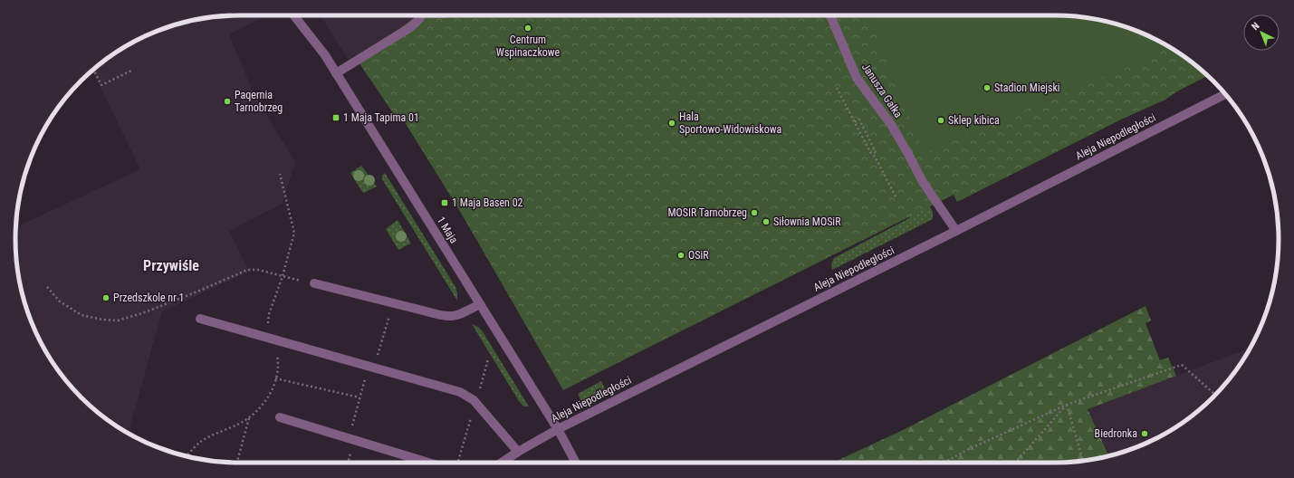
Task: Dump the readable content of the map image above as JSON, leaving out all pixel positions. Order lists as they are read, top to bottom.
{
  "streets": {
    "street": ["Janusza Gałka", "Aleja Niepodległości", "1 Maja"]
  },
  "crossings": [
    ["Janusza Gałka", "Aleja Niepodległości"],
    ["Aleja Niepodległości", "1 Maja"]
  ],
  "districts": ["Przywiśle"],
  "places": {
    "other": [
      "Centrum Wspinaczkowe",
      "Stadion Miejski",
      "Paqernia Tarnobrzeg",
      "Sklep kibica",
      "Hala Sportowo-Widowiskowa",
      "MOSIR Tarnobrzeg",
      "Siłownia MOSiR",
      "OSiR",
      "Przedszkole nr 1",
      "Biedronka"
    ],
    "transit": ["1 Maja Tapima 01", "1 Maja Basen 02"]
  },
  "north": "top left"
}
